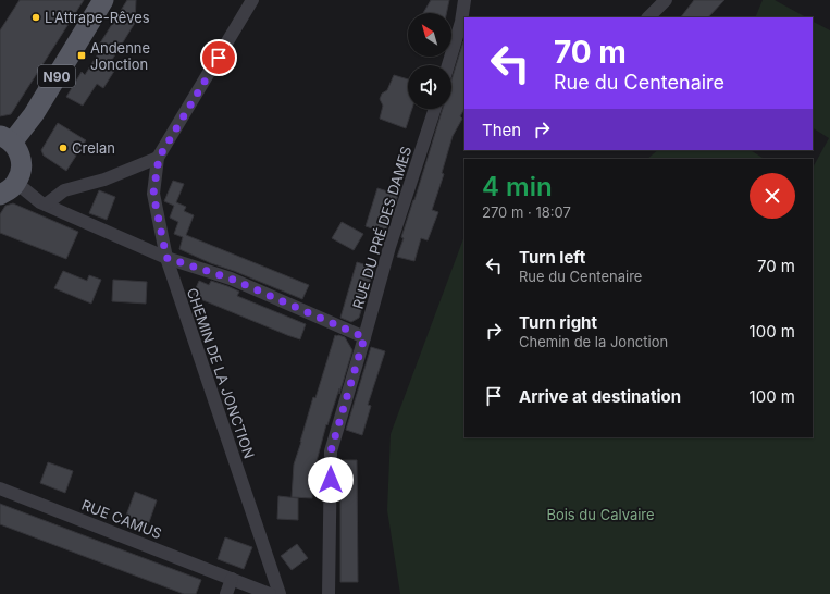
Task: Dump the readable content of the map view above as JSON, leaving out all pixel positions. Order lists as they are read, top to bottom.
{
  "streets": {
    "main road": ["N90"],
    "street": ["RUE DU PRÉ DES DAMES", "CHEMIN DE LA JONCTION", "RUE CAMUS"]
  },
  "parks": ["Bois du Calvaire"],
  "places": {
    "other": ["L'Attrape-Rêves", "Crelan"],
    "transit": ["Andenne Jonction"]
  },
  "north": "top left",
  "page": {
    "turn": ["70 m", "Rue du Centenaire"],
    "then": "Then",
    "heading": ["4 min", "270 m · 18:07"],
    "list": [
      {
        "name": "Turn left",
        "note": "Rue du Centenaire",
        "value": "70 m"
      },
      {
        "name": "Turn right",
        "note": "Chemin de la Jonction",
        "value": "100 m"
      },
      {
        "name": "Arrive at destination",
        "value": "100 m"
      }
    ]
  }
}
